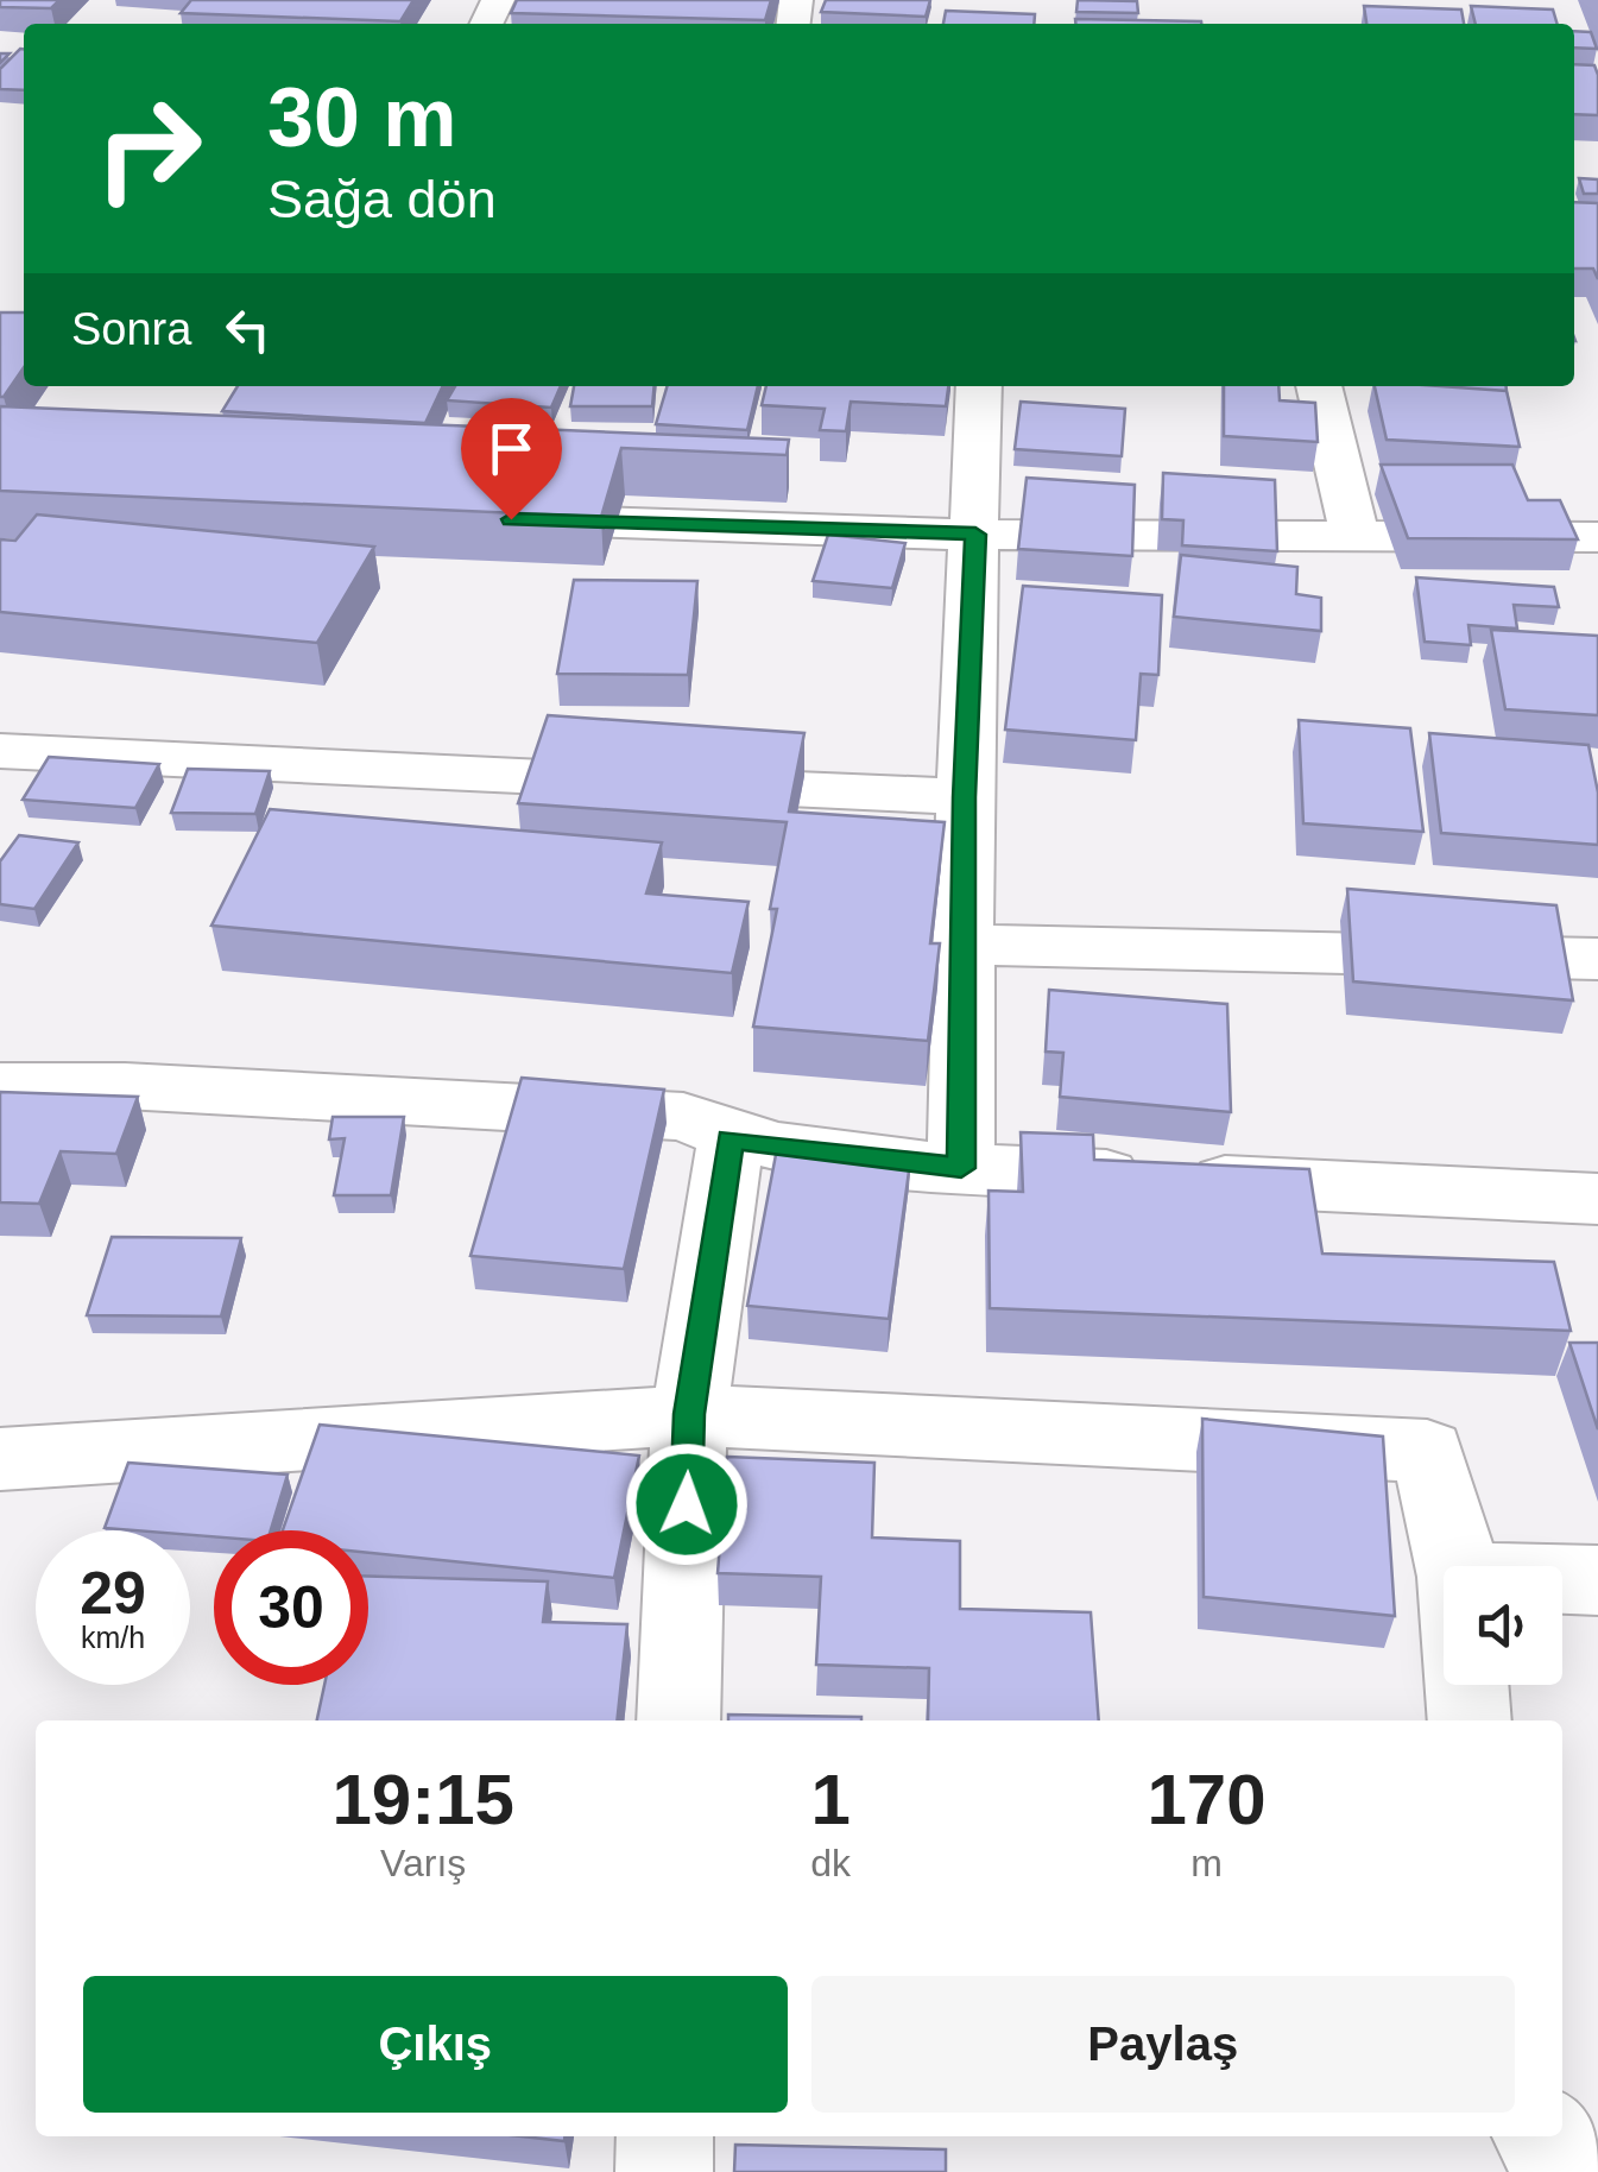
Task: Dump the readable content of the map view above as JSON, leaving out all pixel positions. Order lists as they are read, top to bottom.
{
  "page": {
    "turn": ["30 m", "Sağa dön"],
    "then": "Sonra",
    "speed": "29 km/h",
    "limit": "30",
    "eta": [
      "19:15",
      "Varış",
      "1",
      "dk",
      "170",
      "m"
    ],
    "buttons": ["Çıkış", "Paylaş"]
  }
}
